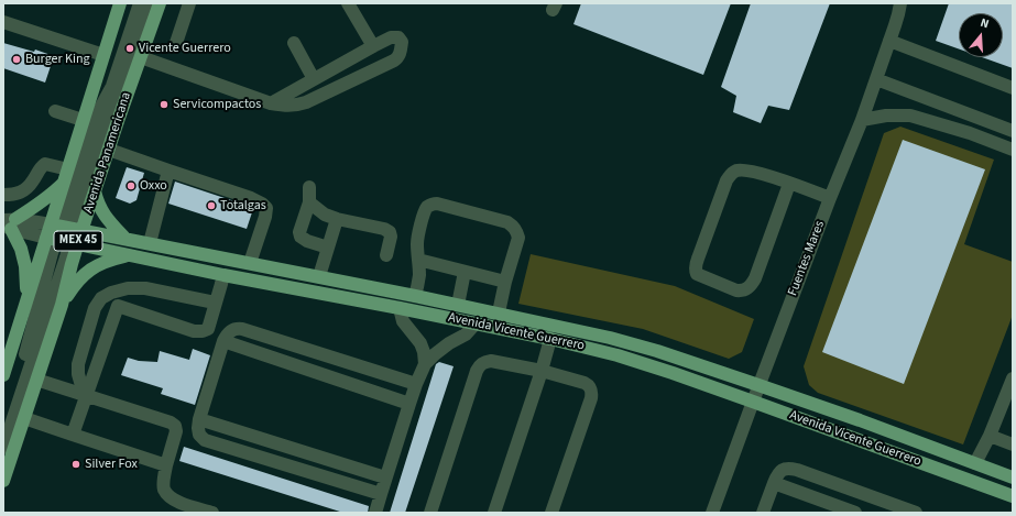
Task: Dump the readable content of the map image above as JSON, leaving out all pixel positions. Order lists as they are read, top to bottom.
{
  "streets": {
    "main road": ["Avenida Panamericana", "MEX 45", "Avenida Vicente Guerrero"],
    "street": ["Fuentes Mares"]
  },
  "crossings": [
    ["Avenida Panamericana", "Avenida Vicente Guerrero"],
    ["Fuentes Mares", "Avenida Vicente Guerrero"]
  ],
  "places": [
    "Vicente Guerrero",
    "Burger King",
    "Servicompactos",
    "Oxxo",
    "Totalgas",
    "Silver Fox"
  ],
  "north": "top"
}
